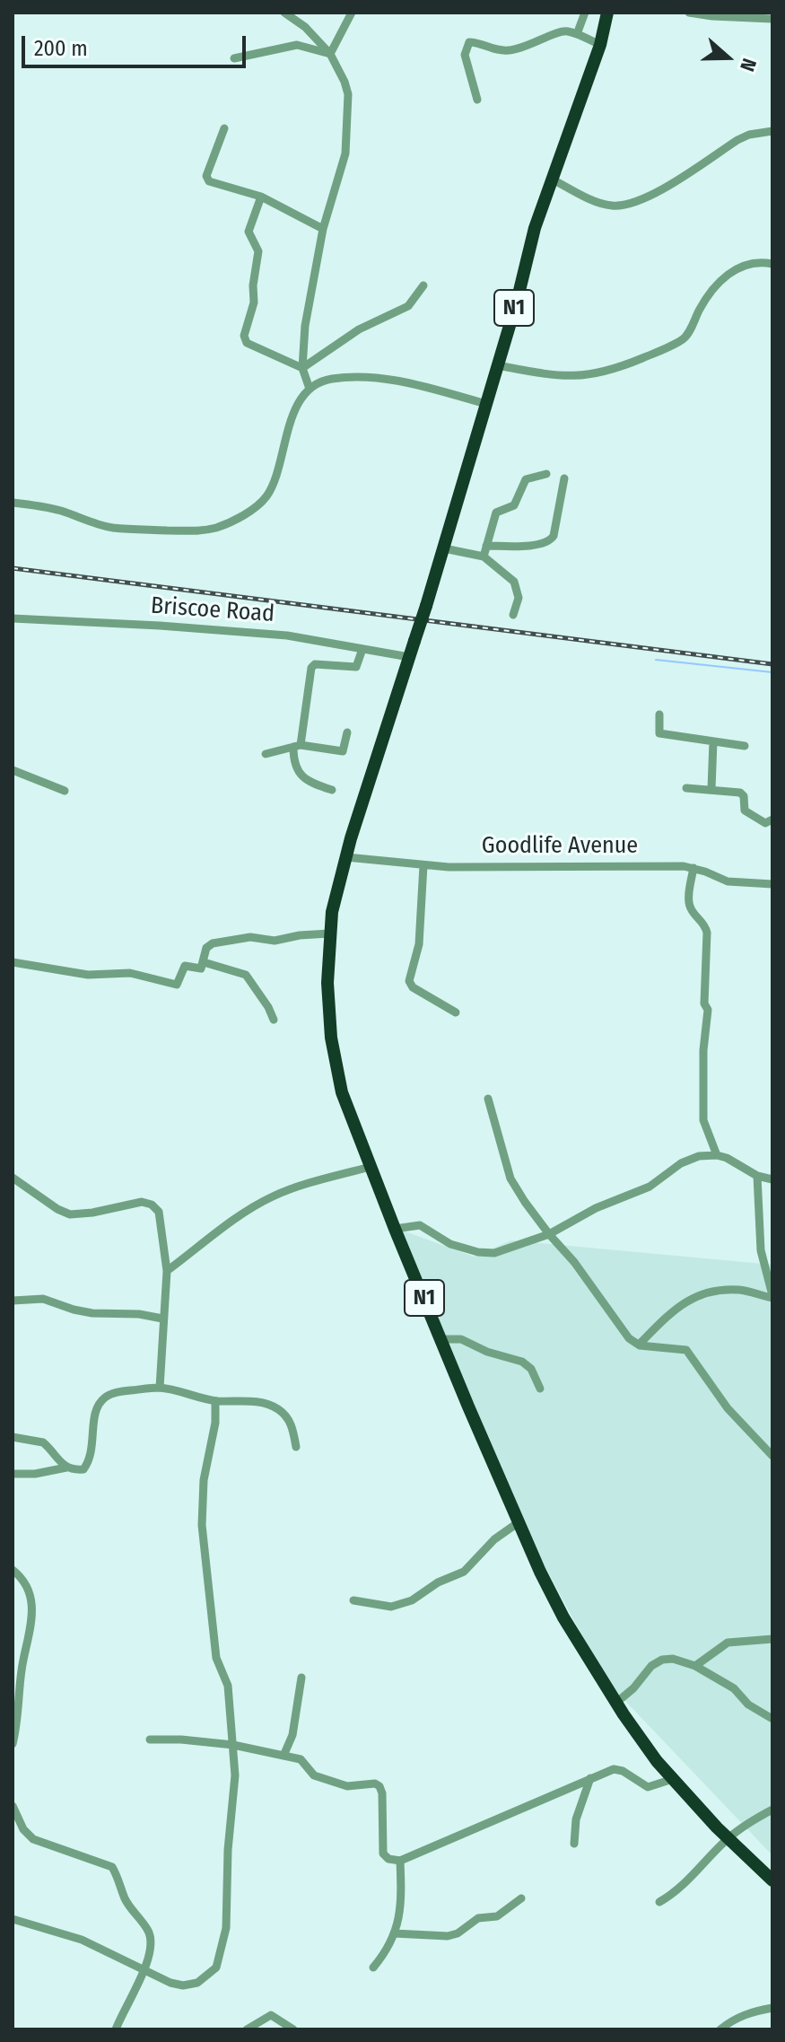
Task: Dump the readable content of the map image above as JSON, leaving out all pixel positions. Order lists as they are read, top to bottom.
{
  "streets": {
    "highway": ["N1"],
    "street": ["Briscoe Road", "Goodlife Avenue"]
  },
  "crossings": [
    ["N1", "Briscoe Road"],
    ["N1", "Goodlife Avenue"]
  ],
  "scale_bar": "200 m",
  "north": "right"
}
